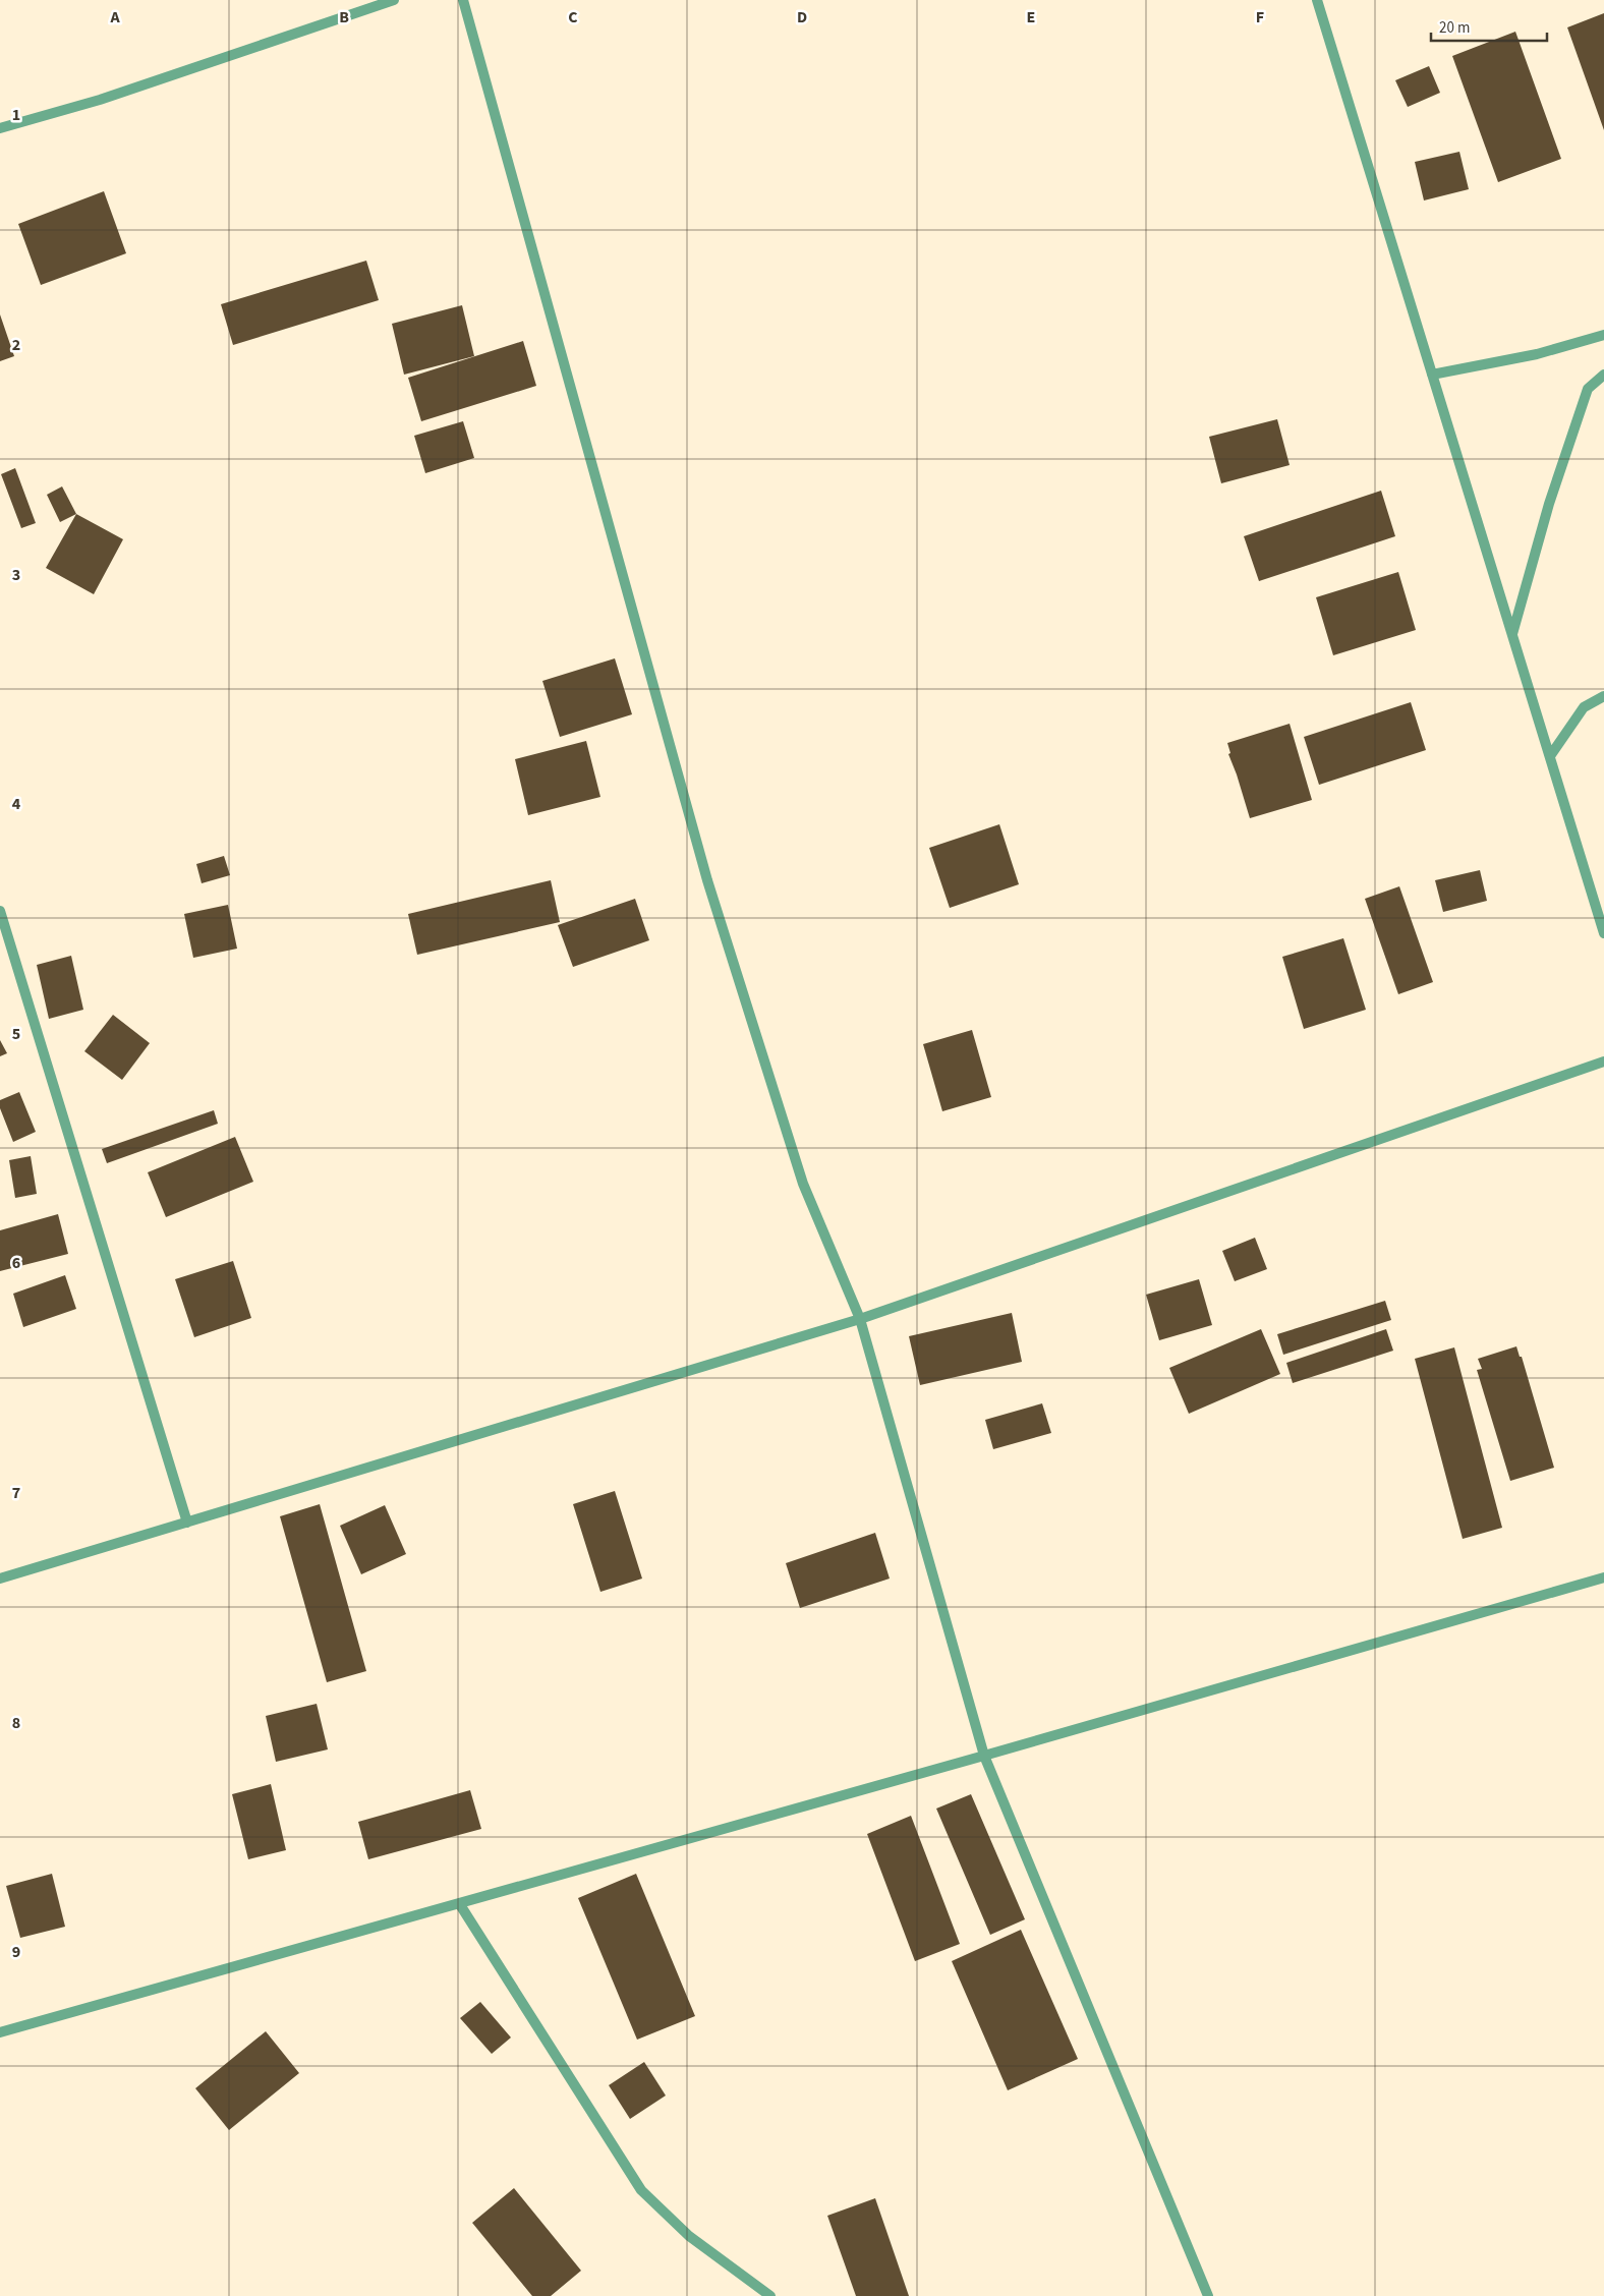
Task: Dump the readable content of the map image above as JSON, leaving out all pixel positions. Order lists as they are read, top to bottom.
{
  "scale_bar": "20 m",
  "grid": {
    "columns": [
      "A",
      "B",
      "C",
      "D",
      "E",
      "F"
    ],
    "rows": [
      "1",
      "2",
      "3",
      "4",
      "5",
      "6",
      "7",
      "8",
      "9"
    ]
  }
}
